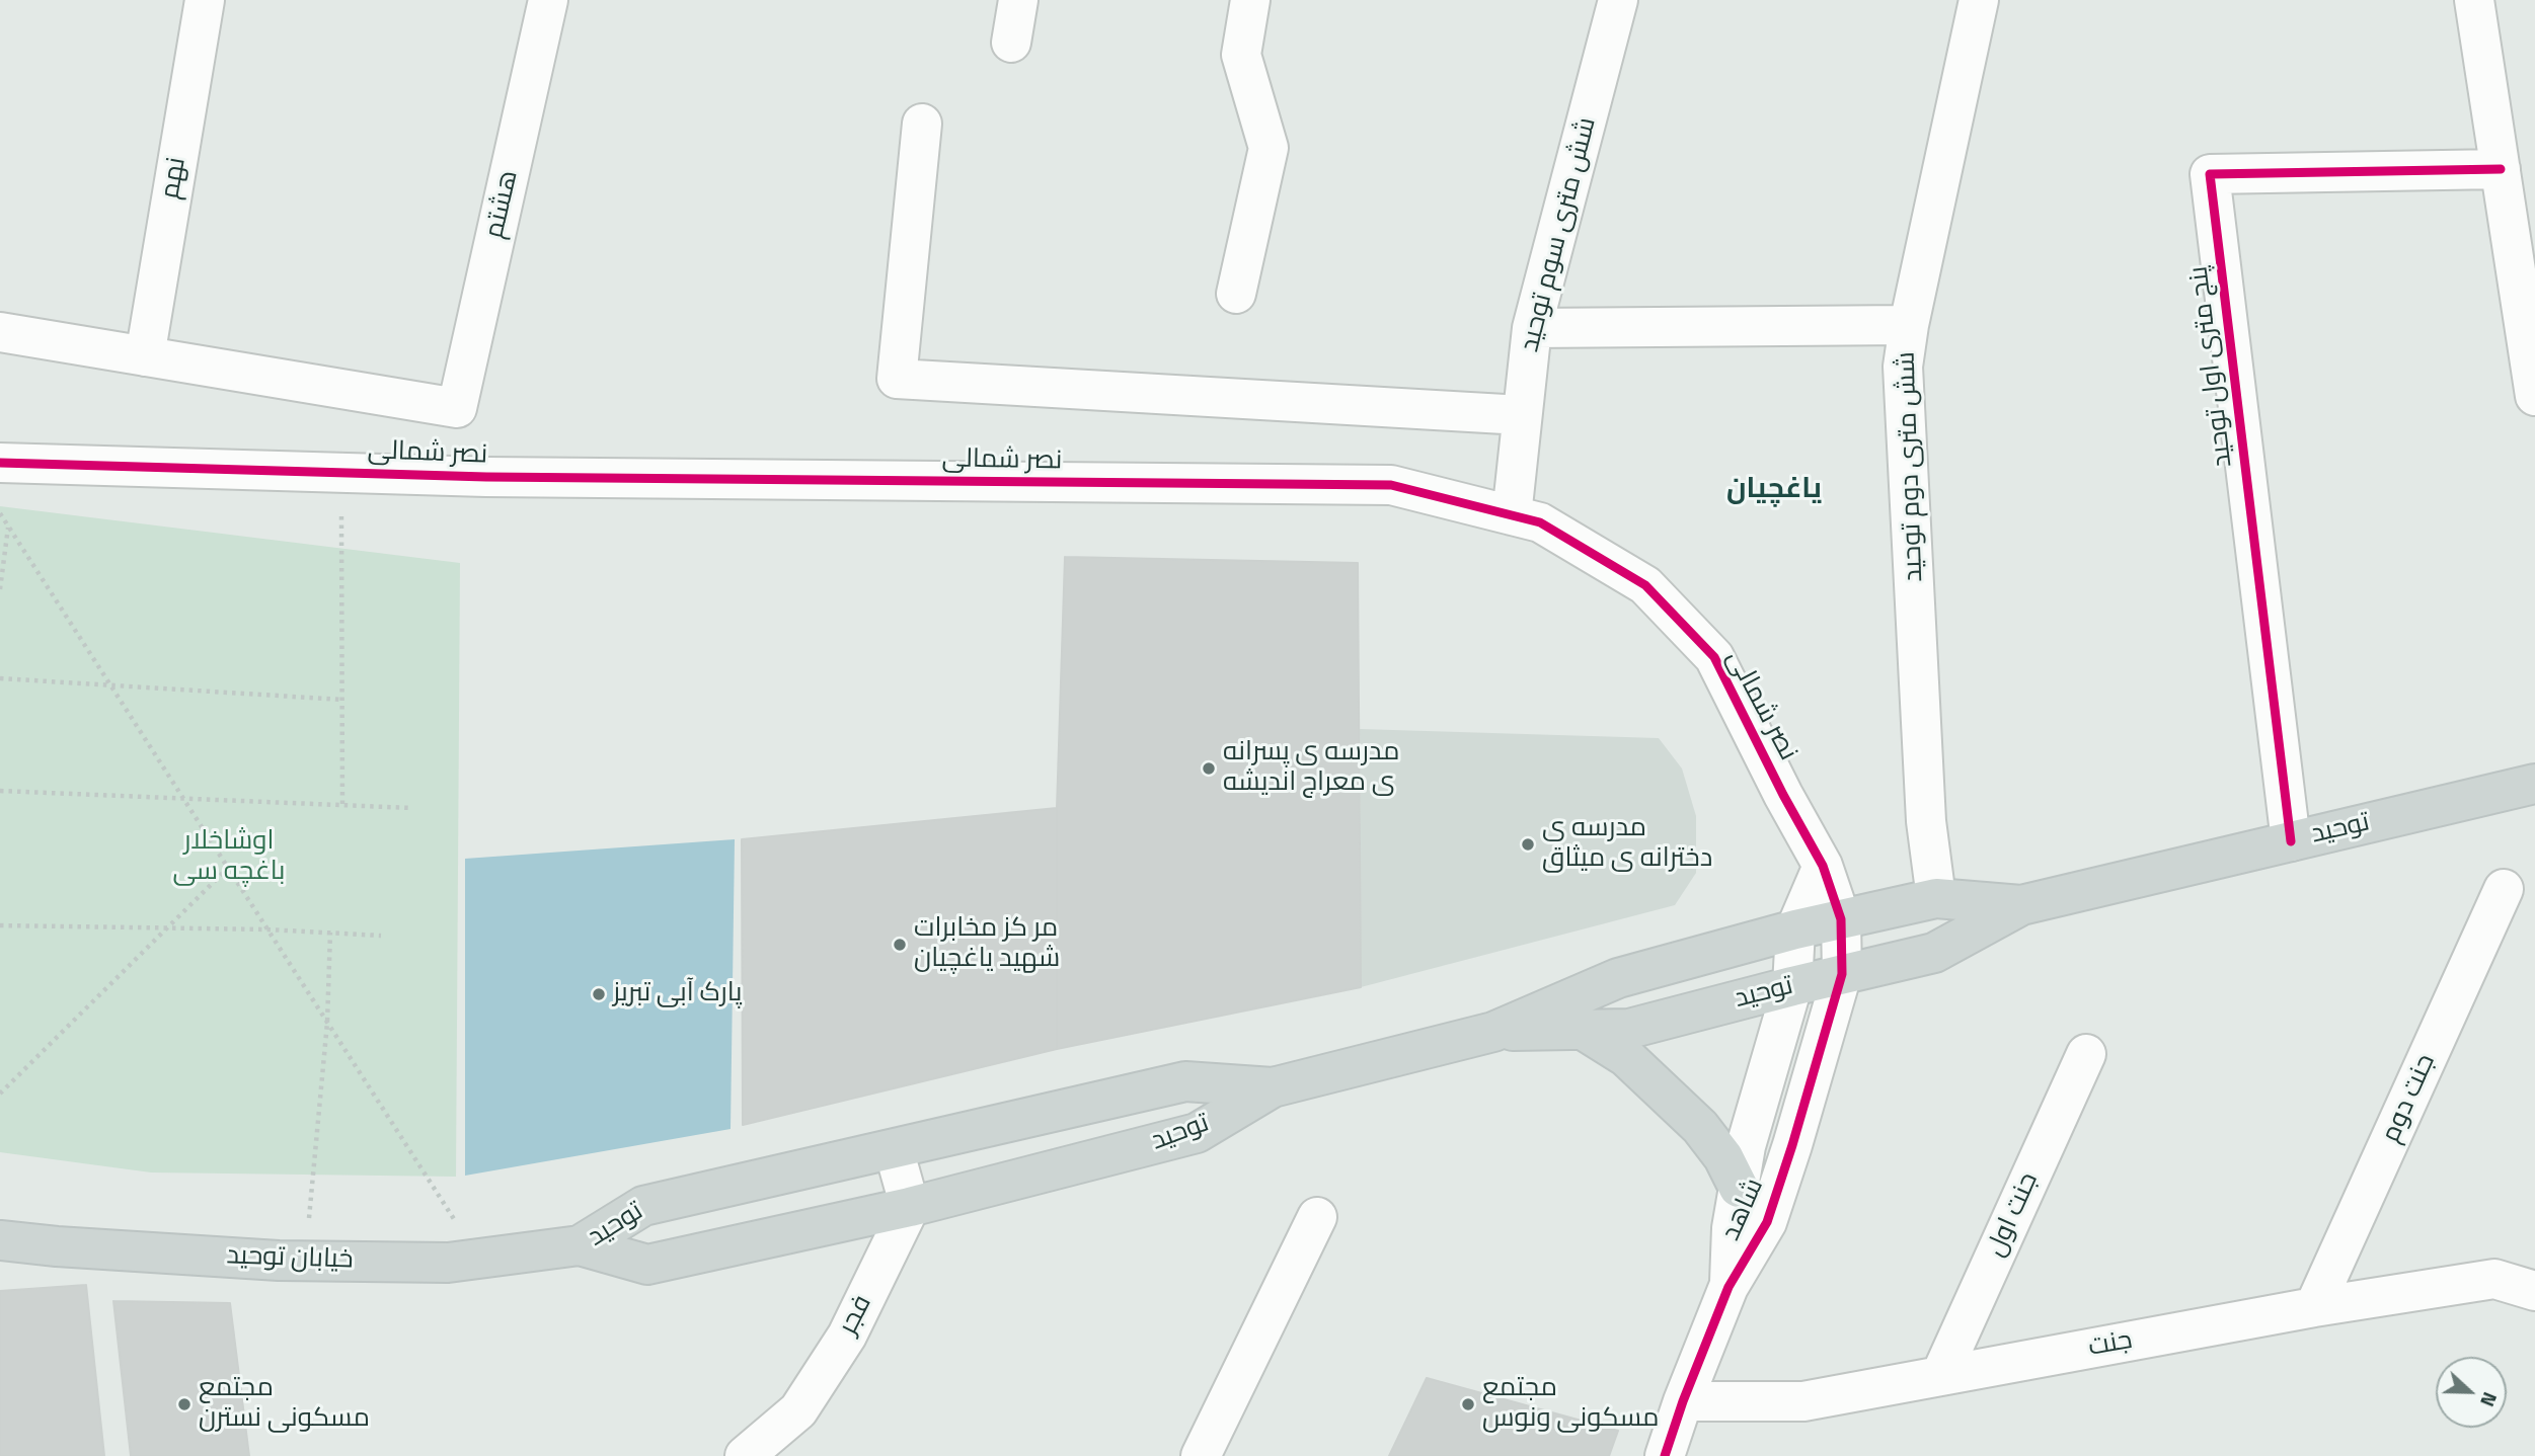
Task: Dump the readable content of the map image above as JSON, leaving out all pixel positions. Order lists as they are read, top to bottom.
{
  "streets": {
    "main road": ["توحید", "خیابان توحید"],
    "street": [
      "نهم",
      "هشتم",
      "شش متری سوم توحید",
      "پنج متری اول توحید",
      "نصر شمالی",
      "شش متری دوم توحید",
      "جنت دوم",
      "شاهد",
      "جنت اول",
      "فجر",
      "جنت"
    ]
  },
  "crossings": [
    ["نهم", "هشتم"],
    ["شش متری سوم توحید", "نصر شمالی"],
    ["پنج متری اول توحید", "توحید"],
    ["نصر شمالی", "توحید"],
    ["نصر شمالی", "شاهد"],
    ["شش متری دوم توحید", "توحید"],
    ["توحید", "شاهد"],
    ["توحید", "خیابان توحید"],
    ["توحید", "فجر"],
    ["جنت دوم", "جنت"],
    ["شاهد", "جنت"],
    ["جنت اول", "جنت"]
  ],
  "districts": ["یاغچیان"],
  "parks": ["اوشاخلار باغچه سی"],
  "places": [
    "مدرسه ی پسرانه ی معراج اندیشه",
    "مدرسه ی دخترانه ی میثاق",
    "مر کز مخابرات شهید یاغچیان",
    "پارک آبی تبریز",
    "مجتمع مسکونی نسترن",
    "مجتمع مسکونی ونوس"
  ],
  "north": "right"
}
